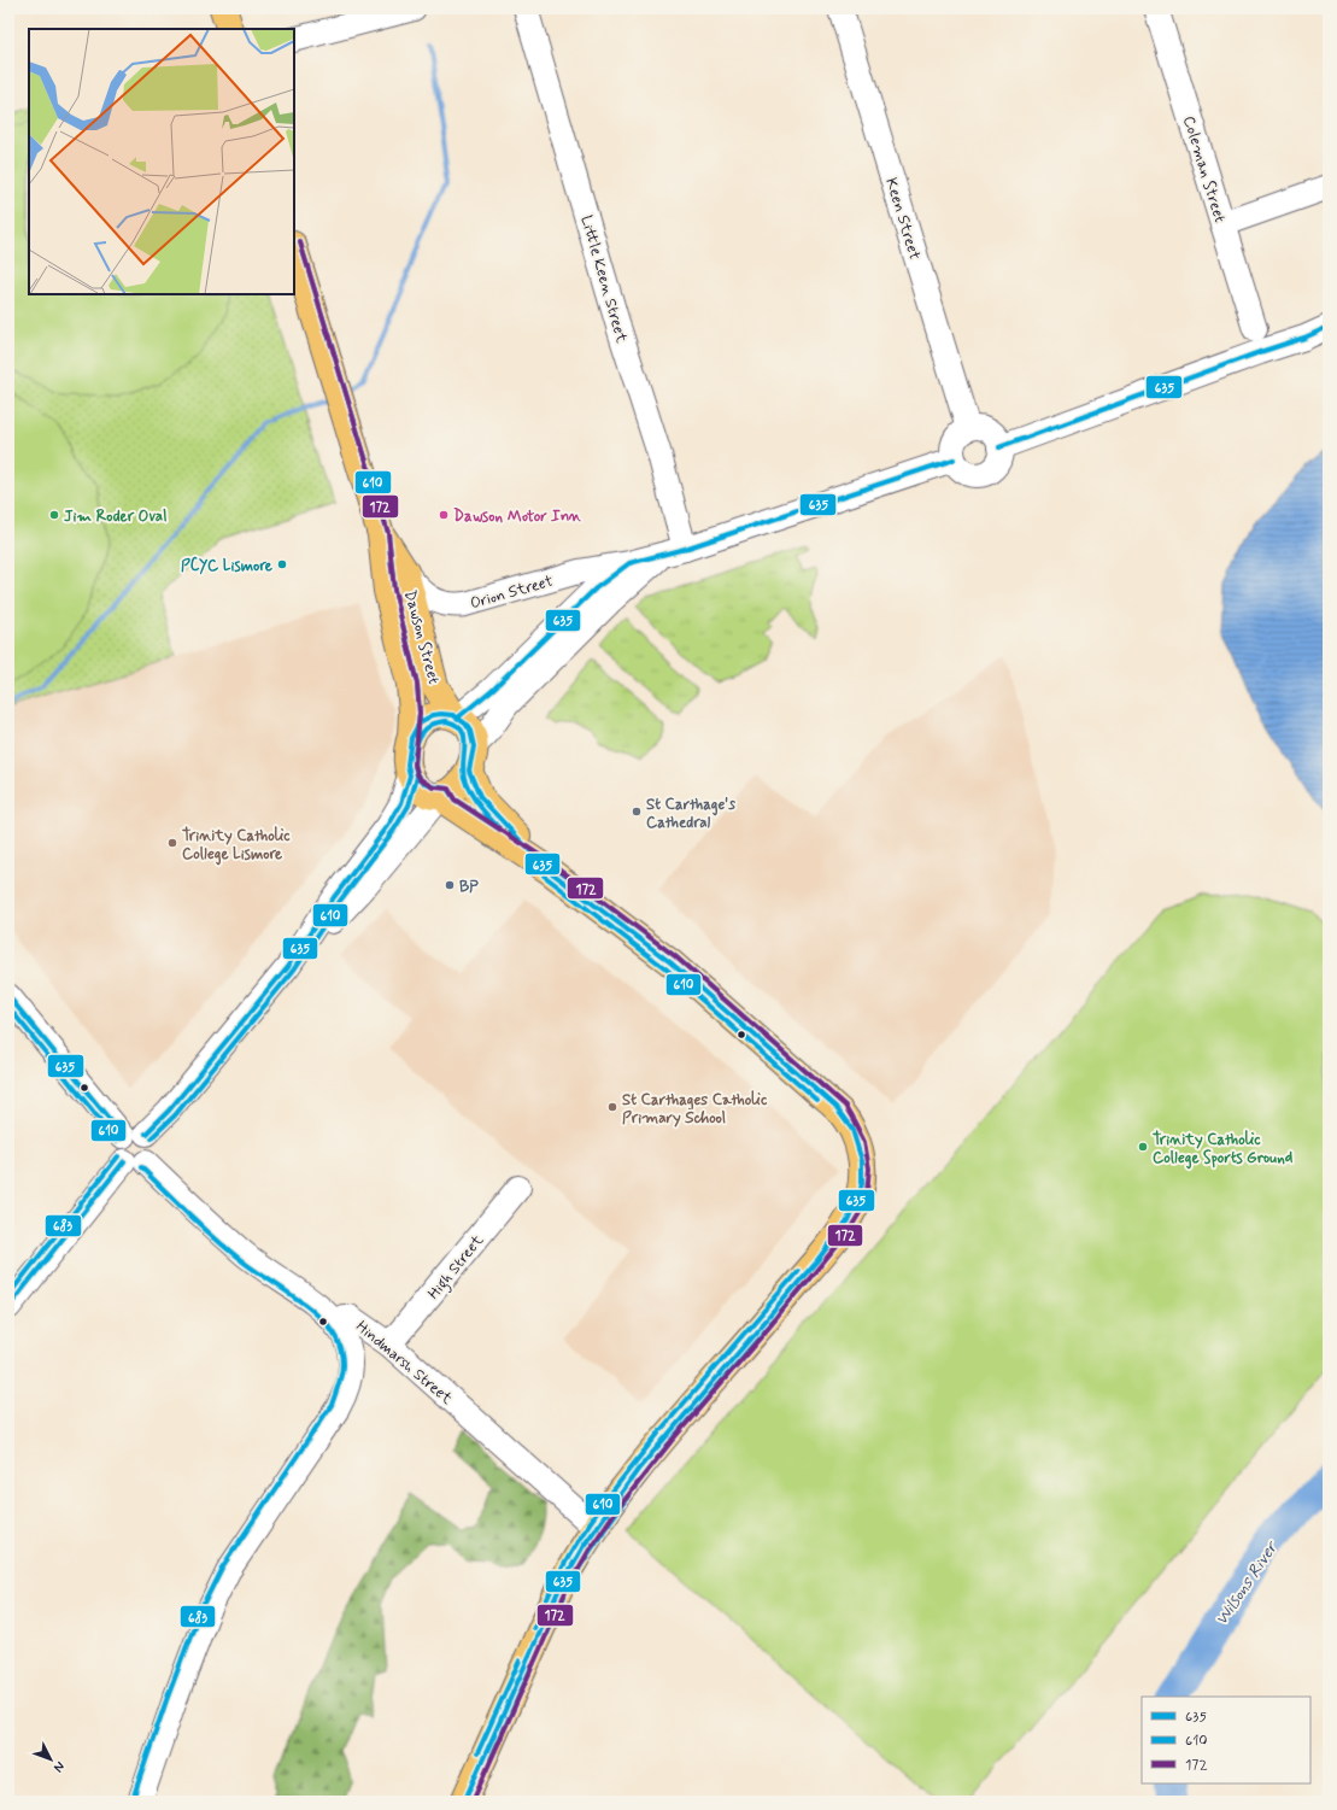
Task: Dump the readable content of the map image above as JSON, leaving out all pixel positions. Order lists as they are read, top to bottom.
{
  "streets": {
    "main road": ["Dawson Street"],
    "street": [
      "Coleman Street",
      "Keen Street",
      "Little Keen Street",
      "Orion Street",
      "High Street",
      "Hindmarsh Street"
    ]
  },
  "crossings": [
    ["Keen Street", "Orion Street"],
    ["Little Keen Street", "Orion Street"],
    ["Orion Street", "Dawson Street"],
    ["High Street", "Hindmarsh Street"]
  ],
  "water": ["Wilsons River"],
  "places": [
    "Jim Roder Oval",
    "Dawson Motor Inn",
    "PCYC Lismore",
    "St Carthage's Cathedral",
    "Trinity Catholic College Lismore",
    "BP",
    "St Carthages Catholic Primary School",
    "Trinity Catholic College Sports Ground"
  ],
  "lines": [
    "transit line 610",
    "transit line 172",
    "transit line 635",
    "transit line 683"
  ],
  "legend": ["635", "610", "172"],
  "north": "bottom right"
}
